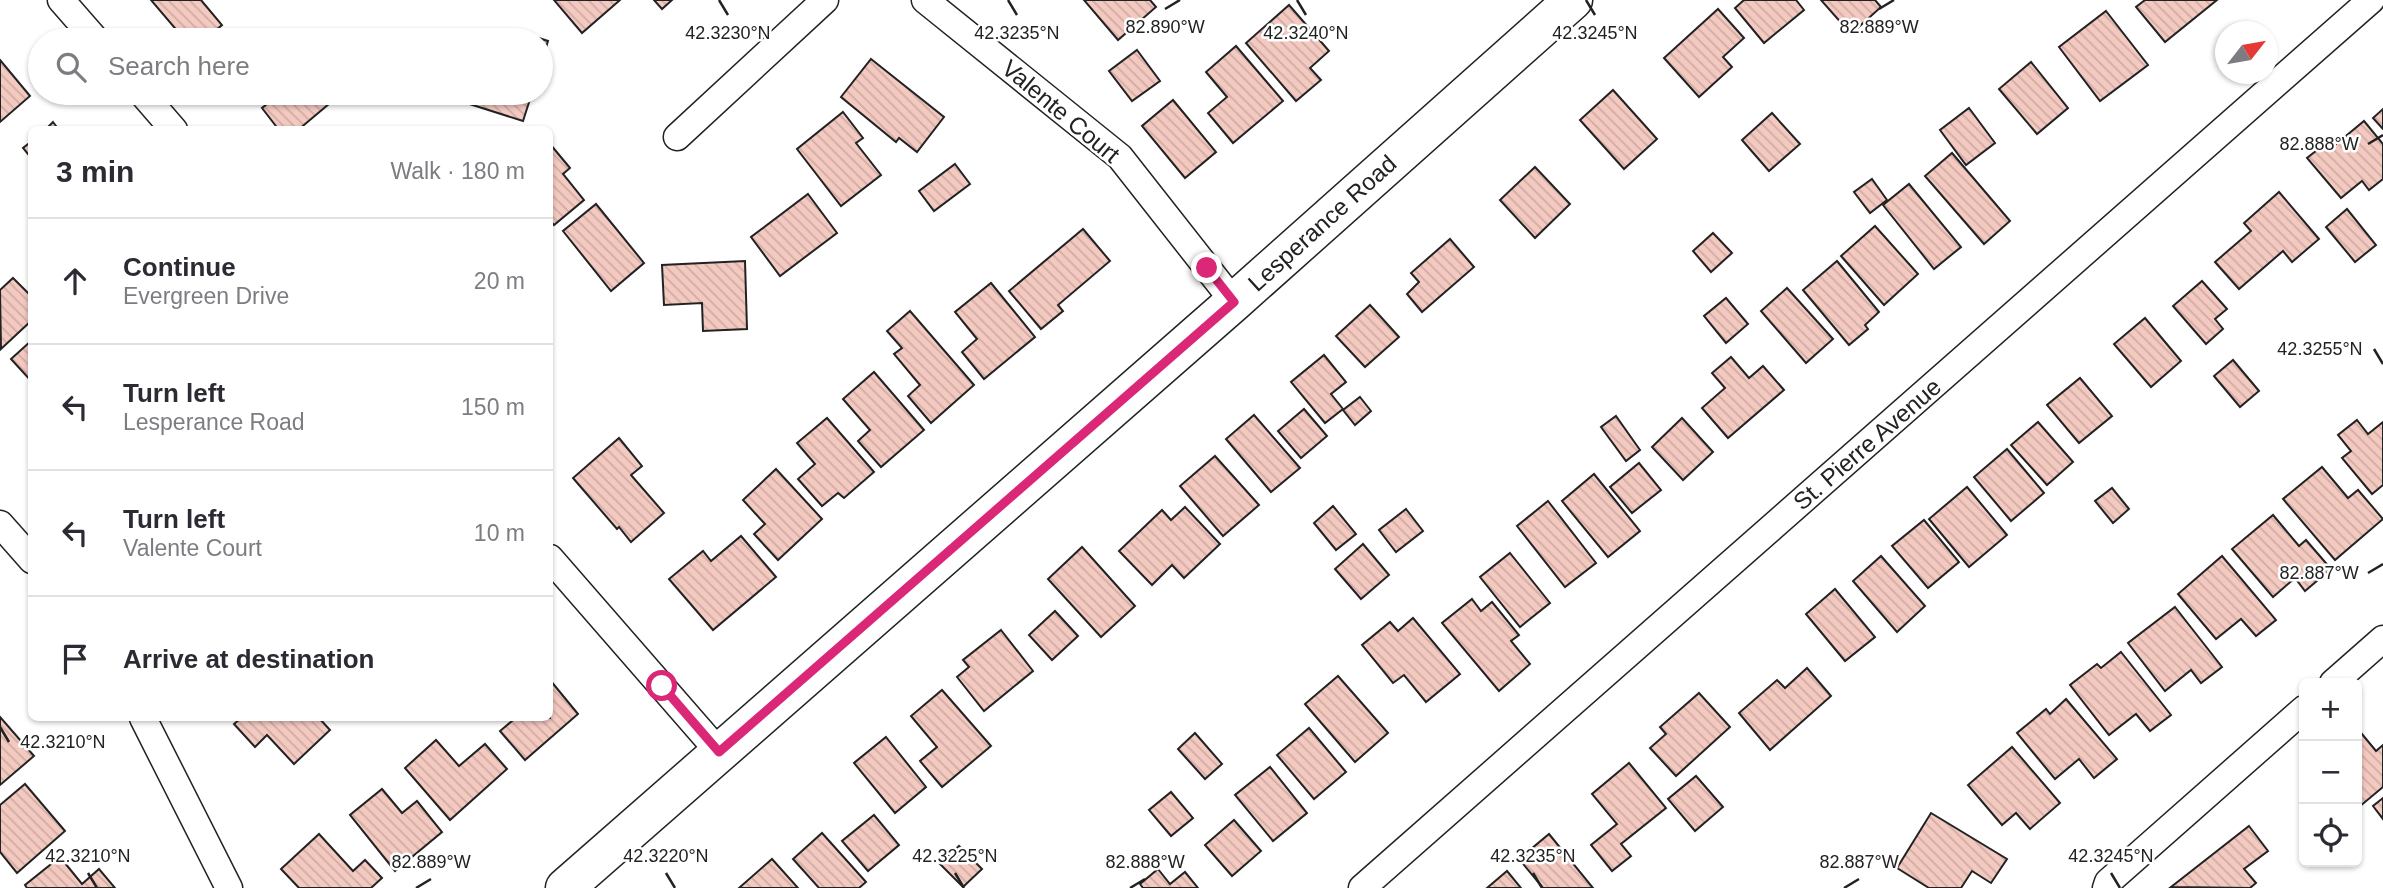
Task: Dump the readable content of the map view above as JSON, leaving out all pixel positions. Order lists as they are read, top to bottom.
{
  "streets": {
    "main road": ["Lesperance Road"],
    "street": ["Valente Court", "St. Pierre Avenue"]
  },
  "crossings": [
    ["Valente Court", "Lesperance Road"]
  ],
  "north": "top right",
  "page": {
    "search": "Search here",
    "heading": ["3 min", "Walk · 180 m"],
    "list": [
      ["Continue", "Evergreen Drive", "20 m"],
      ["Turn left", "Lesperance Road", "150 m"],
      ["Turn left", "Valente Court", "10 m"],
      "Arrive at destination"
    ],
    "map_buttons": ["+", "−"]
  },
  "coordinates": [
    "82.890°W",
    "82.889°W",
    "42.3230°N",
    "42.3235°N",
    "42.3240°N",
    "42.3245°N",
    "82.888°W",
    "42.3255°N",
    "82.887°W",
    "42.3210°N",
    "42.3220°N",
    "42.3225°N"
  ]
}
